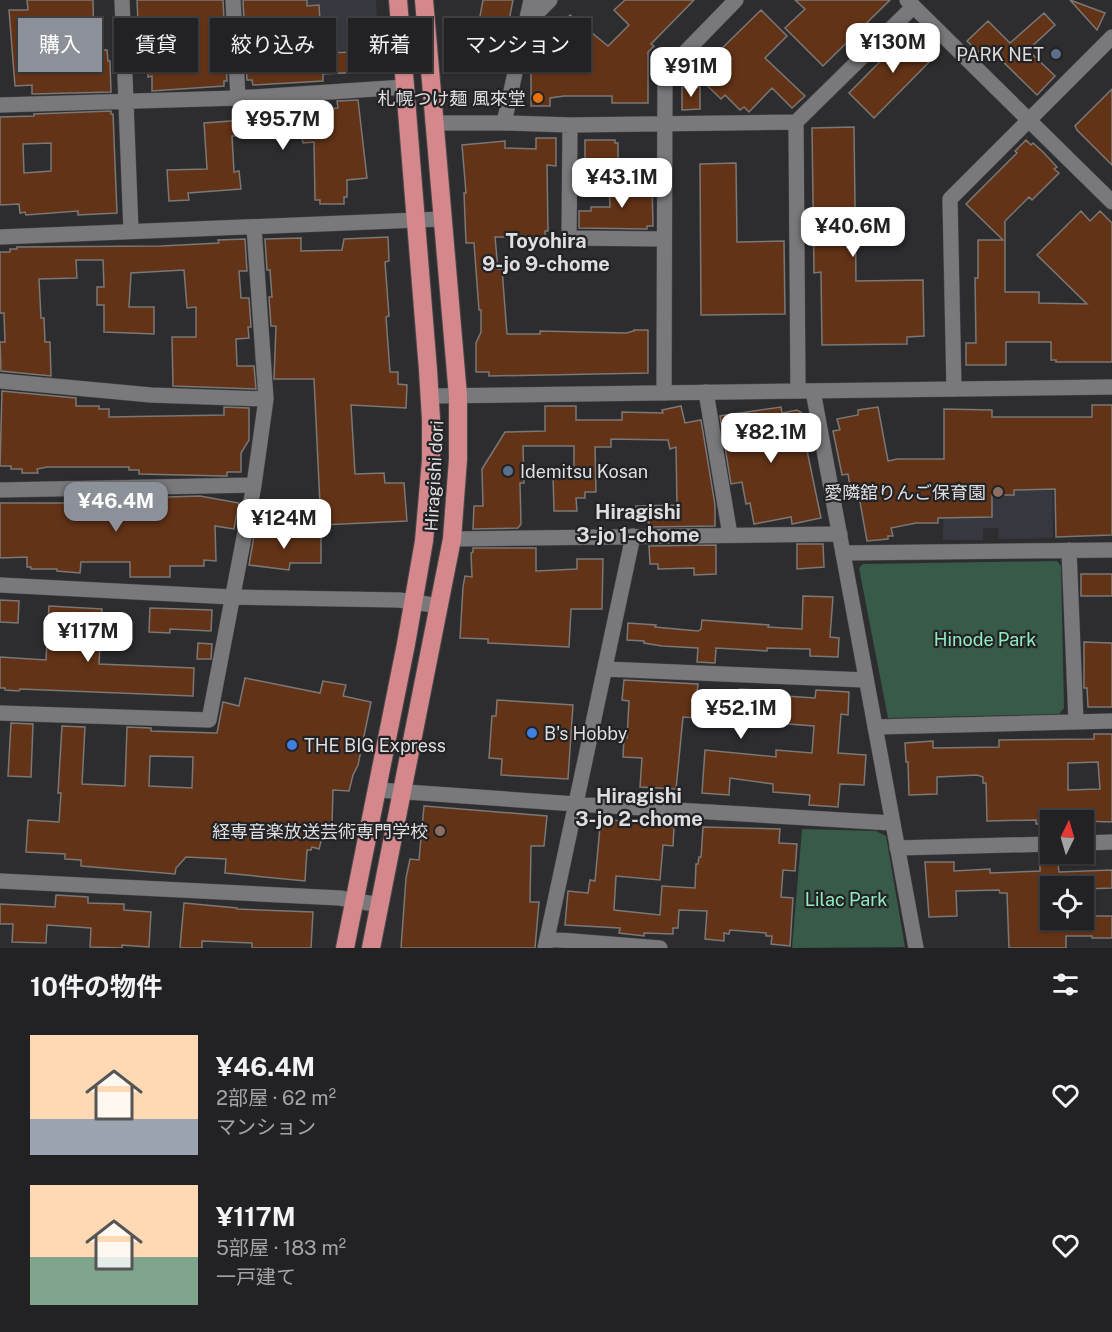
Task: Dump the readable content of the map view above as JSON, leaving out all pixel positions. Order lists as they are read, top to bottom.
{
  "streets": {
    "highway": ["Hiragishi dori"]
  },
  "districts": ["Toyohira 9-jo 9-chome", "Hiragishi 3-jo 1-chome", "Hiragishi 3-jo 2-chome"],
  "parks": ["Hinode Park", "Lilac Park"],
  "places": [
    "PARK NET",
    "札幌つけ麺 風來堂",
    "Idemitsu Kosan",
    "愛隣舘りんご保育園",
    "B's Hobby",
    "THE BIG Express",
    "経専音楽放送芸術専門学校"
  ],
  "north": "top",
  "page": {
    "chip": [
      "購入",
      "賃貸",
      "絞り込み",
      "新着",
      "マンション"
    ],
    "price": [
      "¥130M",
      "¥91M",
      "¥95.7M",
      "¥43.1M",
      "¥40.6M",
      "¥82.1M",
      "¥46.4M",
      "¥124M",
      "¥117M",
      "¥52.1M"
    ],
    "heading": "10件の物件",
    "list": [
      {
        "name": "¥46.4M",
        "note": "2部屋 · 62 m² · マンション"
      },
      {
        "name": "¥117M",
        "note": "5部屋 · 183 m² · 一戸建て"
      }
    ]
  }
}
